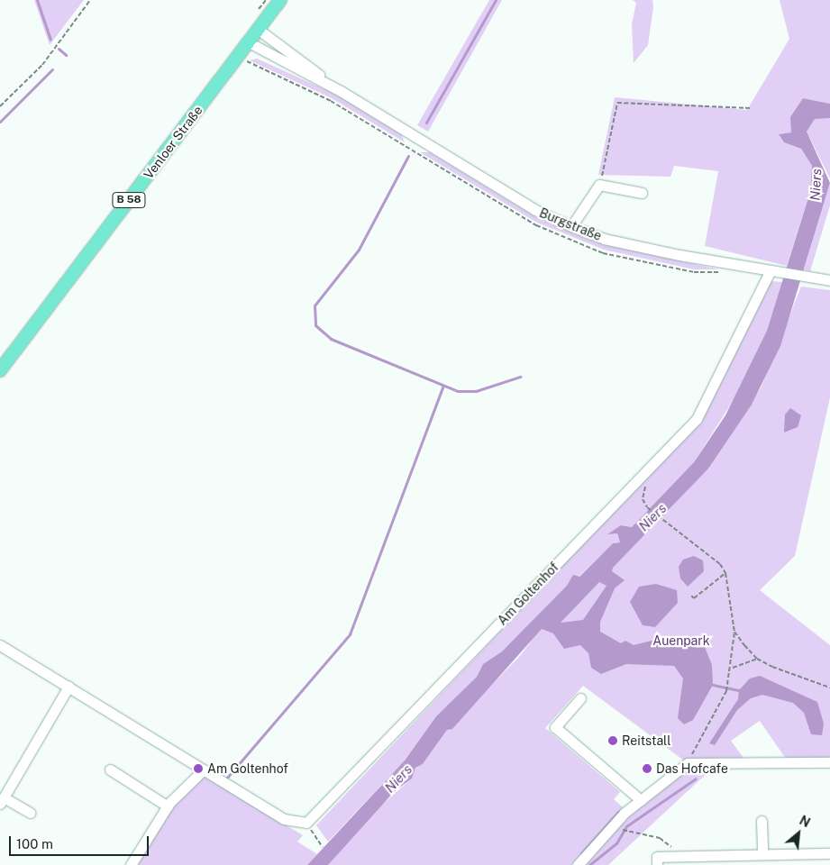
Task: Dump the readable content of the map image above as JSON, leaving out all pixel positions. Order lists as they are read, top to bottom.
{
  "streets": {
    "main road": ["Venloer Straße", "B 58"],
    "street": ["Burgstraße", "Am Goltenhof"]
  },
  "crossings": [
    ["Venloer Straße", "Burgstraße"],
    ["Burgstraße", "Am Goltenhof"]
  ],
  "water": ["Niers"],
  "parks": ["Auenpark"],
  "places": ["Reitstall", "Am Goltenhof", "Das Hofcafe"],
  "scale_bar": "100 m",
  "north": "top right"
}
